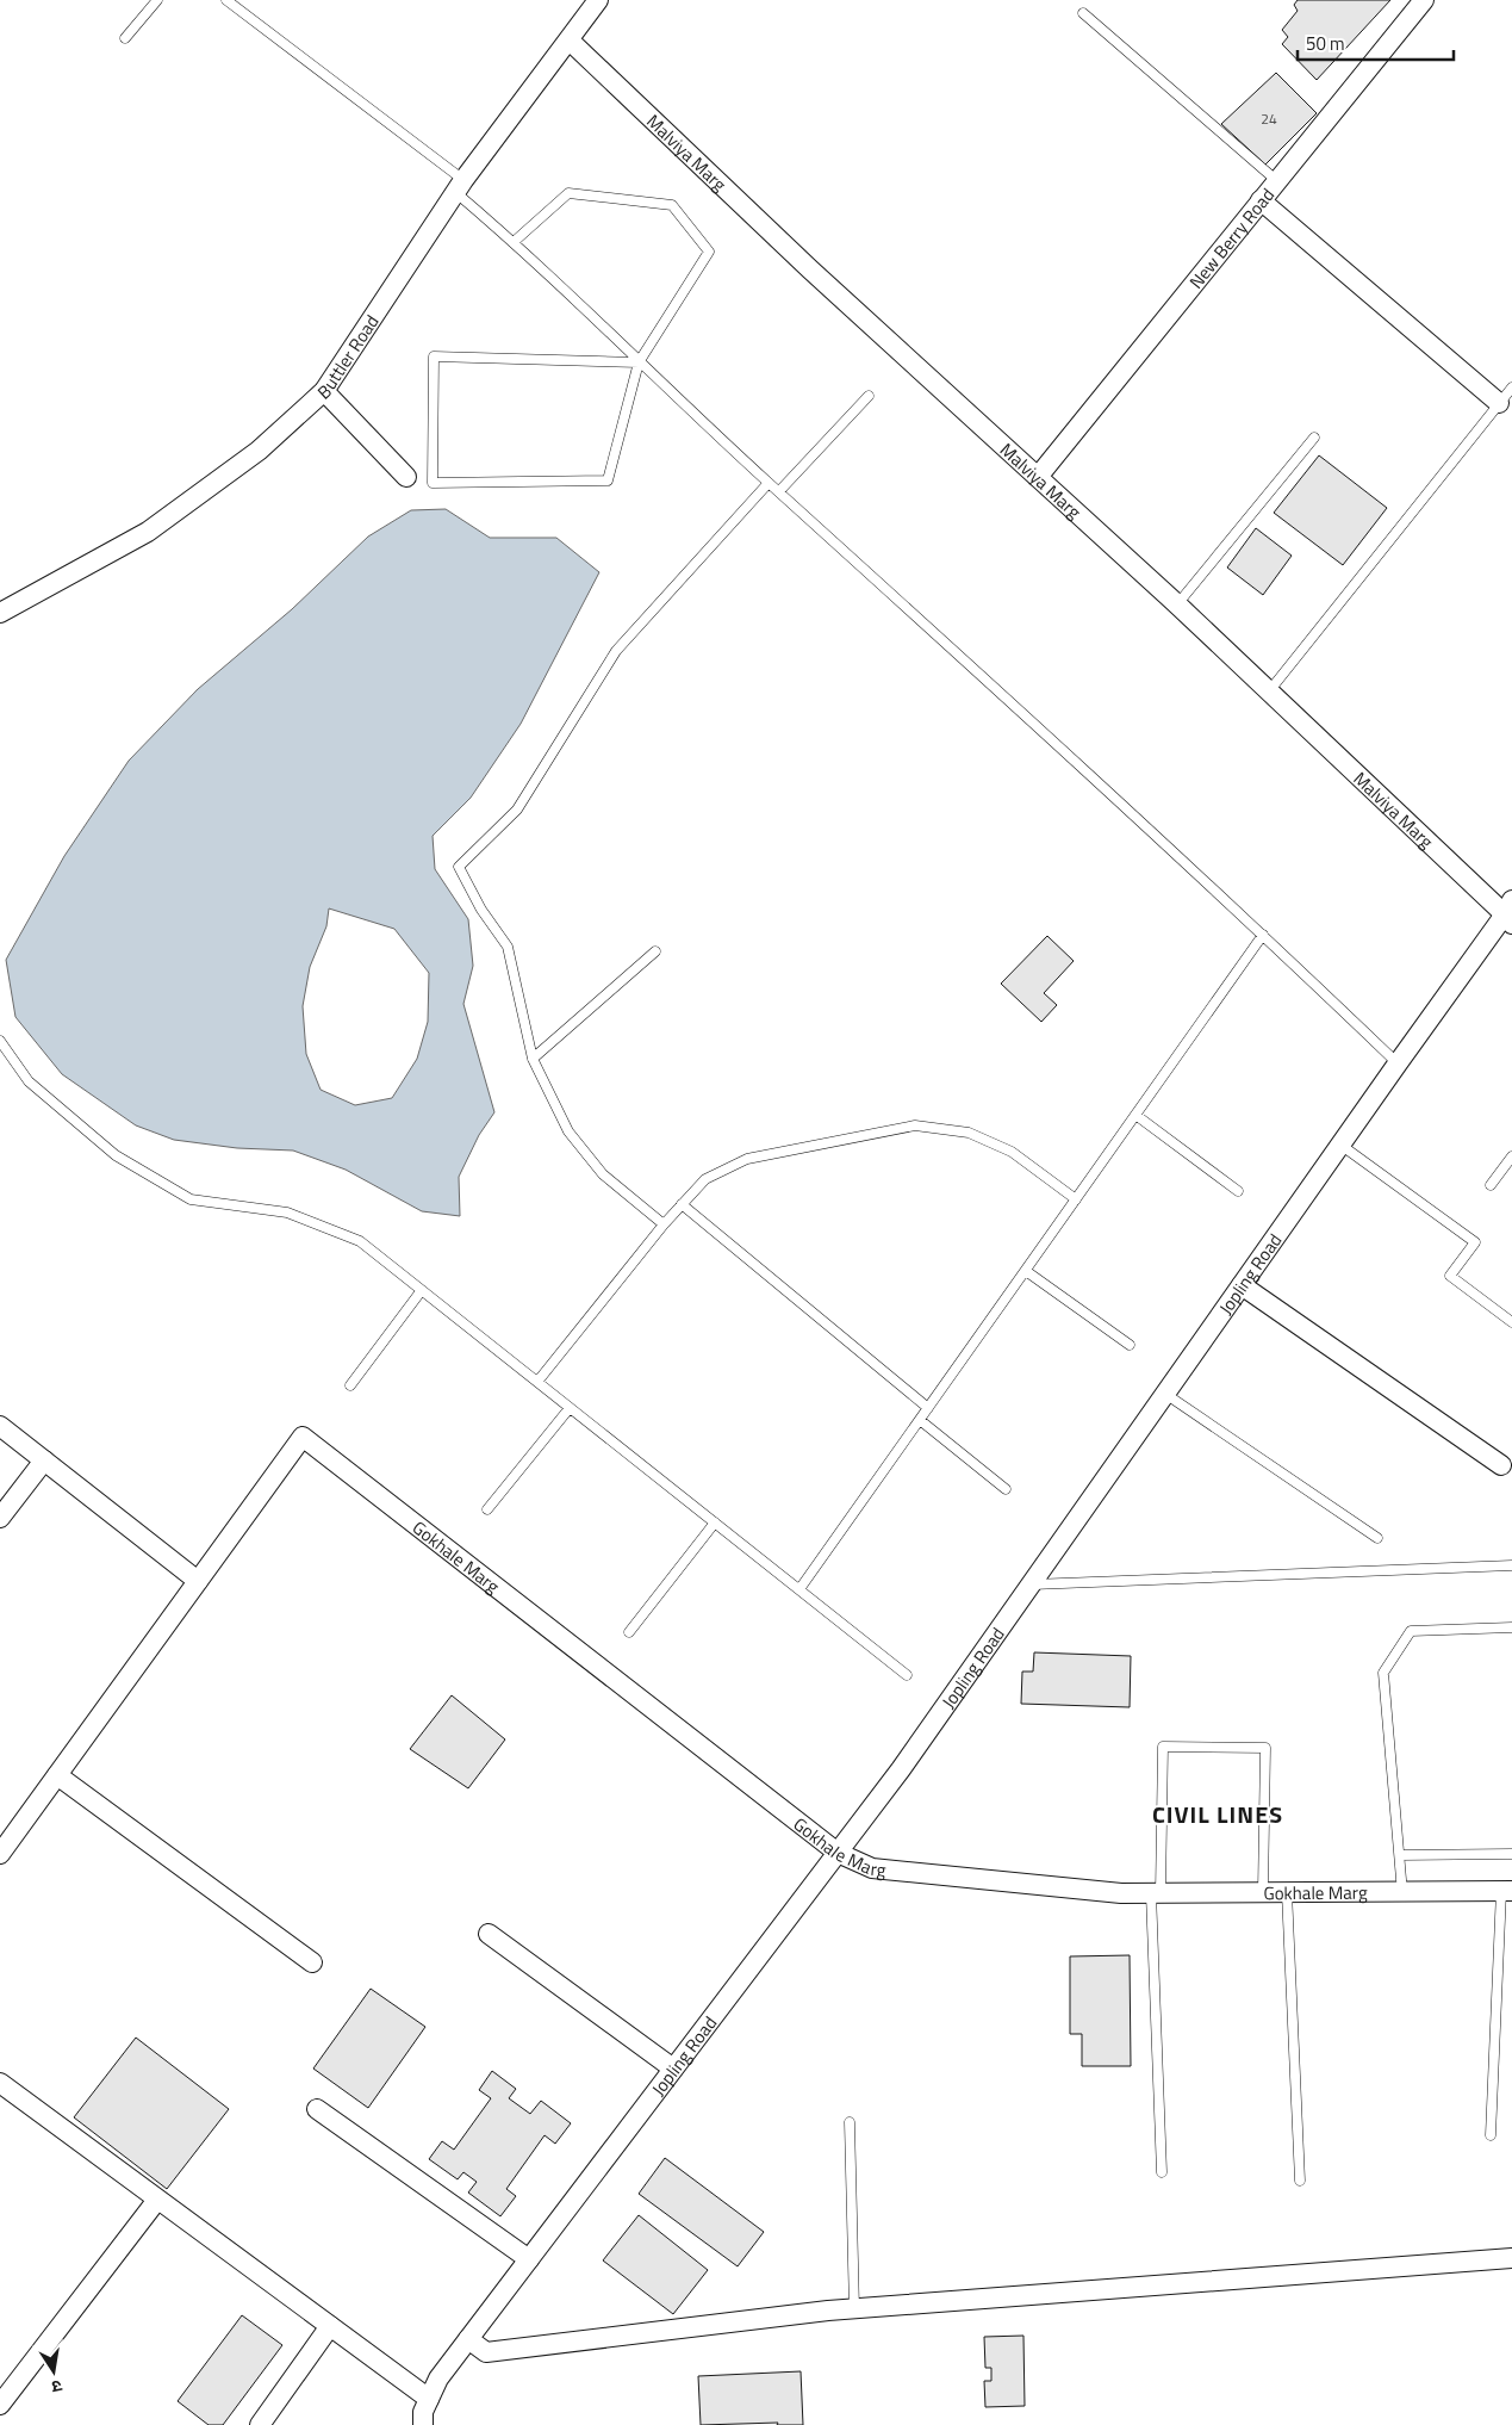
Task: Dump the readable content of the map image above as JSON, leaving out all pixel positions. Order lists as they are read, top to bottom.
{
  "streets": {
    "street": [
      "Malviya Marg",
      "New Berry Road",
      "Buttler Road",
      "Jopling Road",
      "Gokhale Marg"
    ]
  },
  "crossings": [
    ["Malviya Marg", "New Berry Road"],
    ["Malviya Marg", "Buttler Road"],
    ["Malviya Marg", "Jopling Road"],
    ["Jopling Road", "Gokhale Marg"]
  ],
  "districts": ["CIVIL LINES"],
  "house_numbers": ["24"],
  "scale_bar": "50 m",
  "north": "bottom"
}
